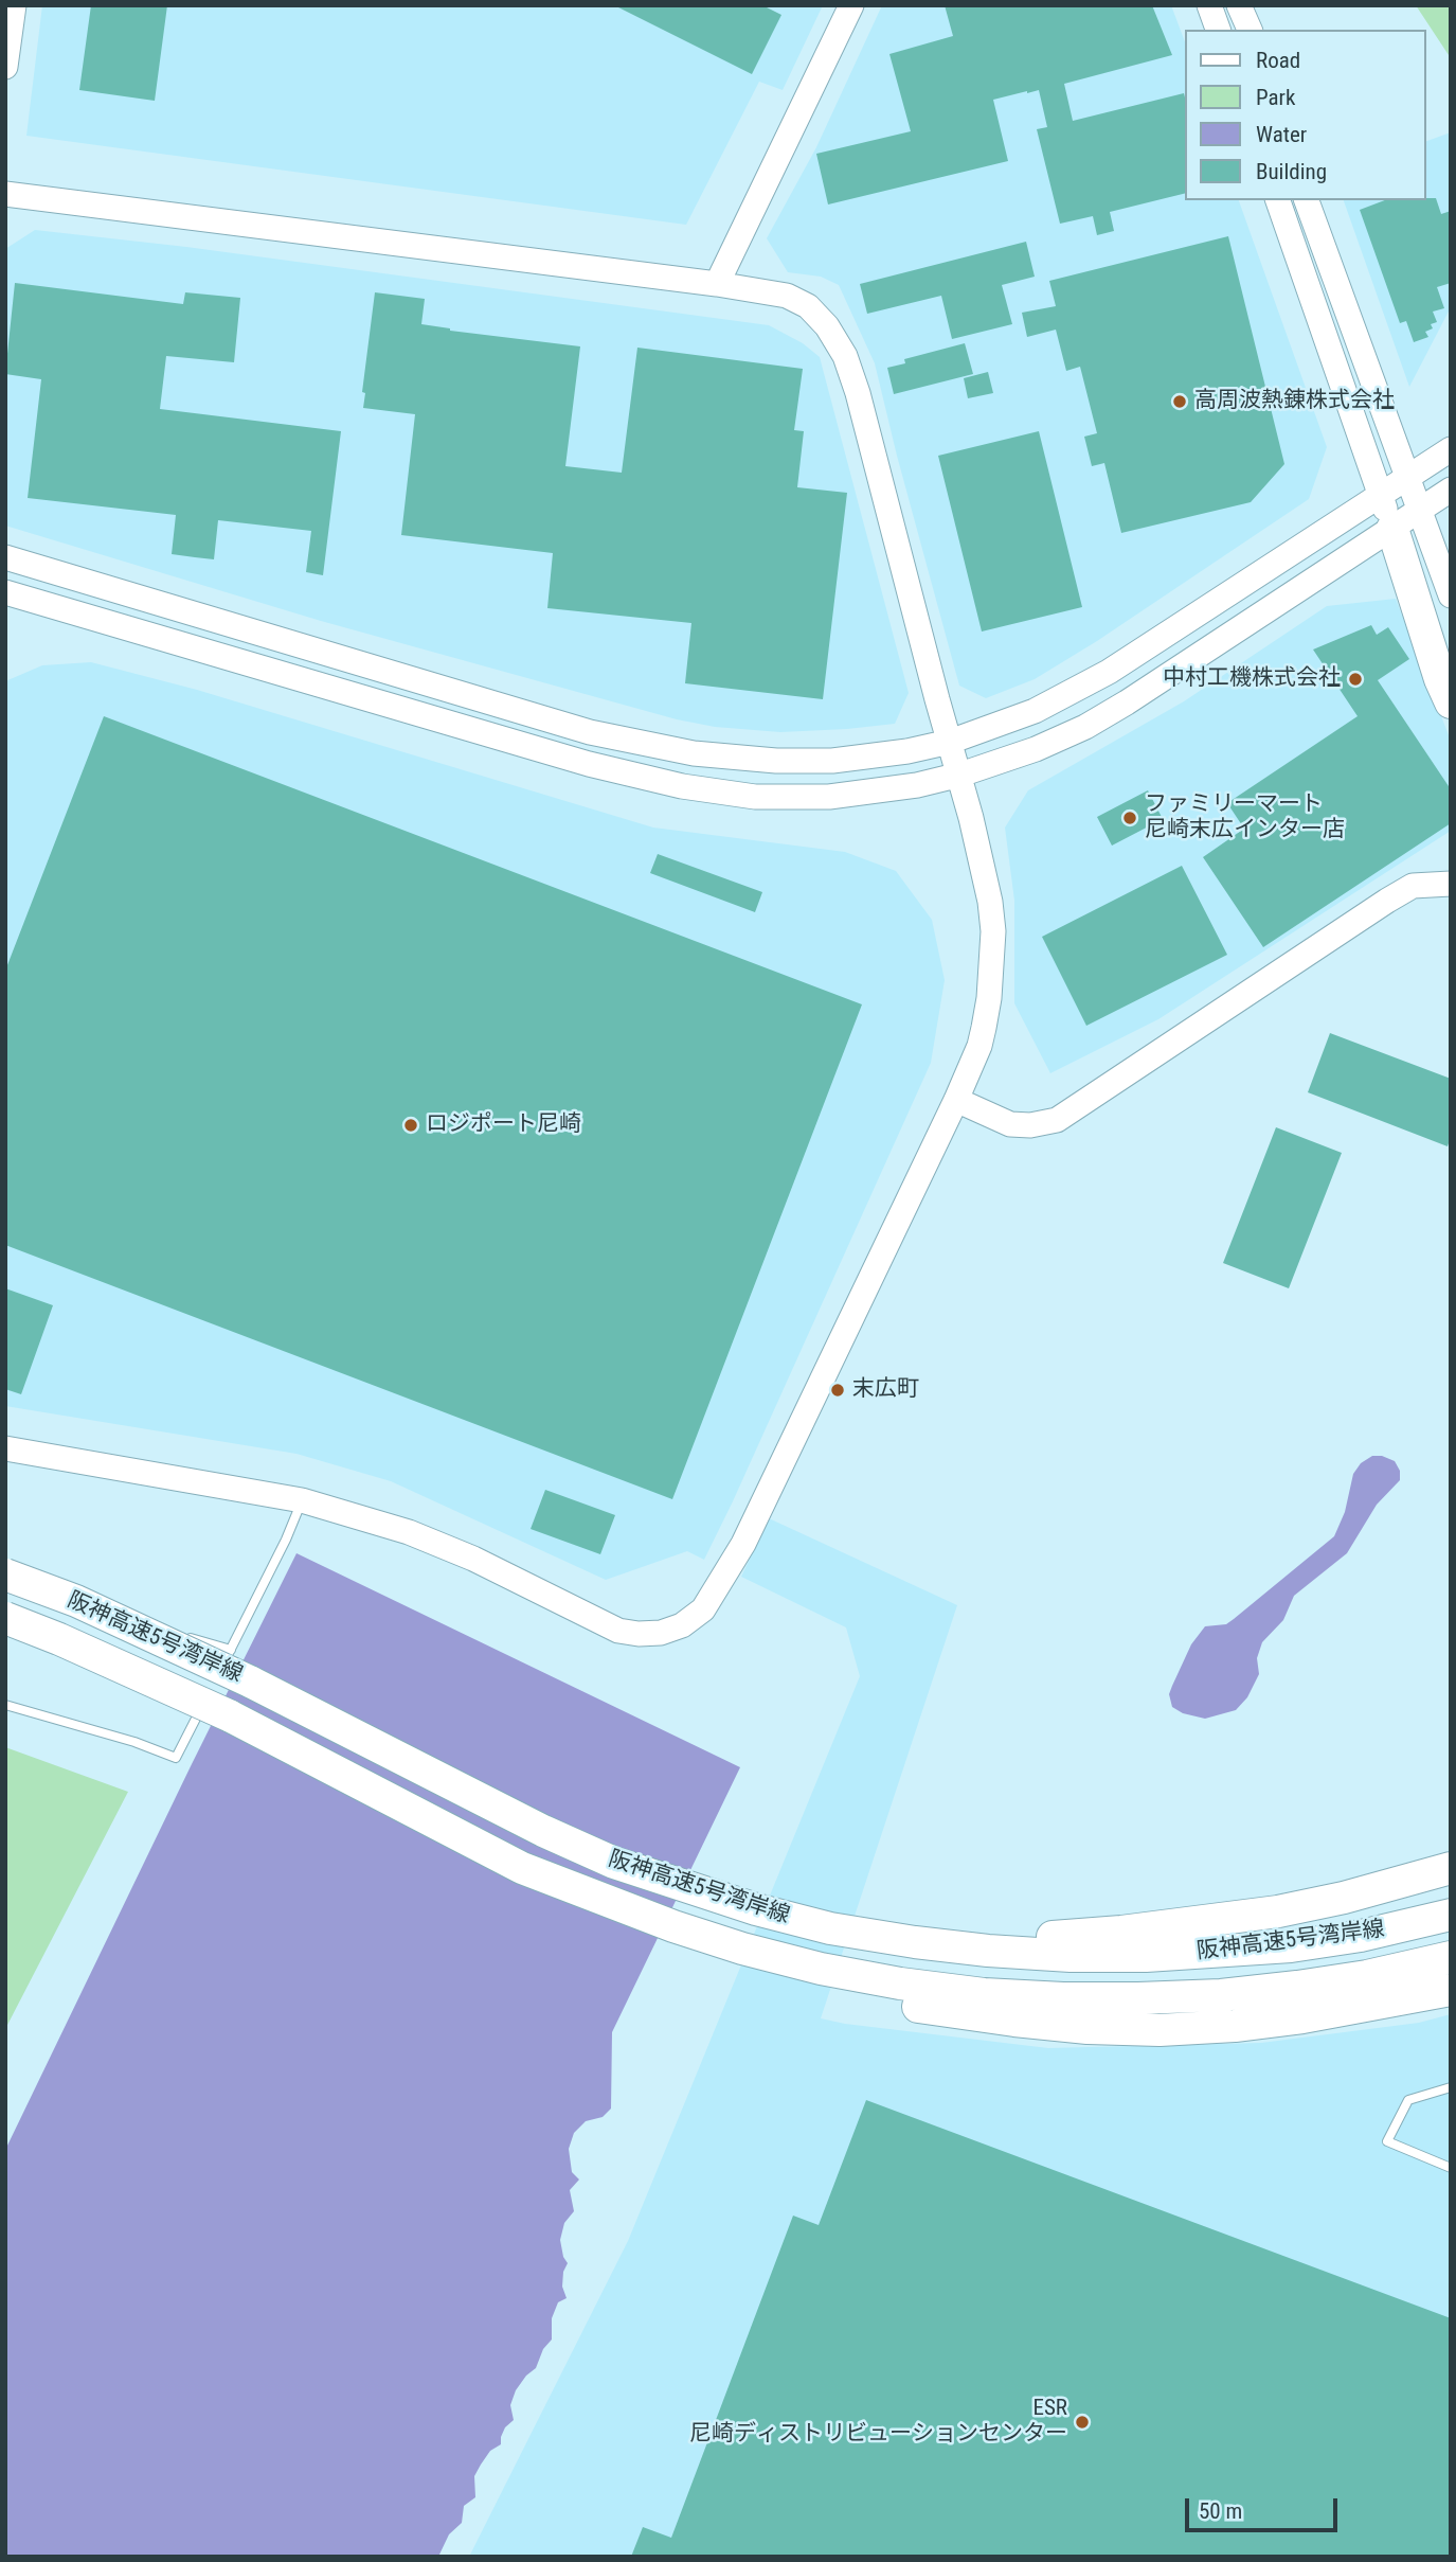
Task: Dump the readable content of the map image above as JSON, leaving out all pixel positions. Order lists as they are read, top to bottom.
{
  "streets": {
    "highway": ["阪神高速5号湾岸線"]
  },
  "places": [
    "高周波熱錬株式会社",
    "中村工機株式会社",
    "ファミリーマート 尼崎末広インター店",
    "ロジポート尼崎",
    "末広町",
    "ESR 尼崎ディストリビューションセンター"
  ],
  "legend": [
    "Road",
    "Park",
    "Water",
    "Building"
  ],
  "scale_bar": "50 m"
}
